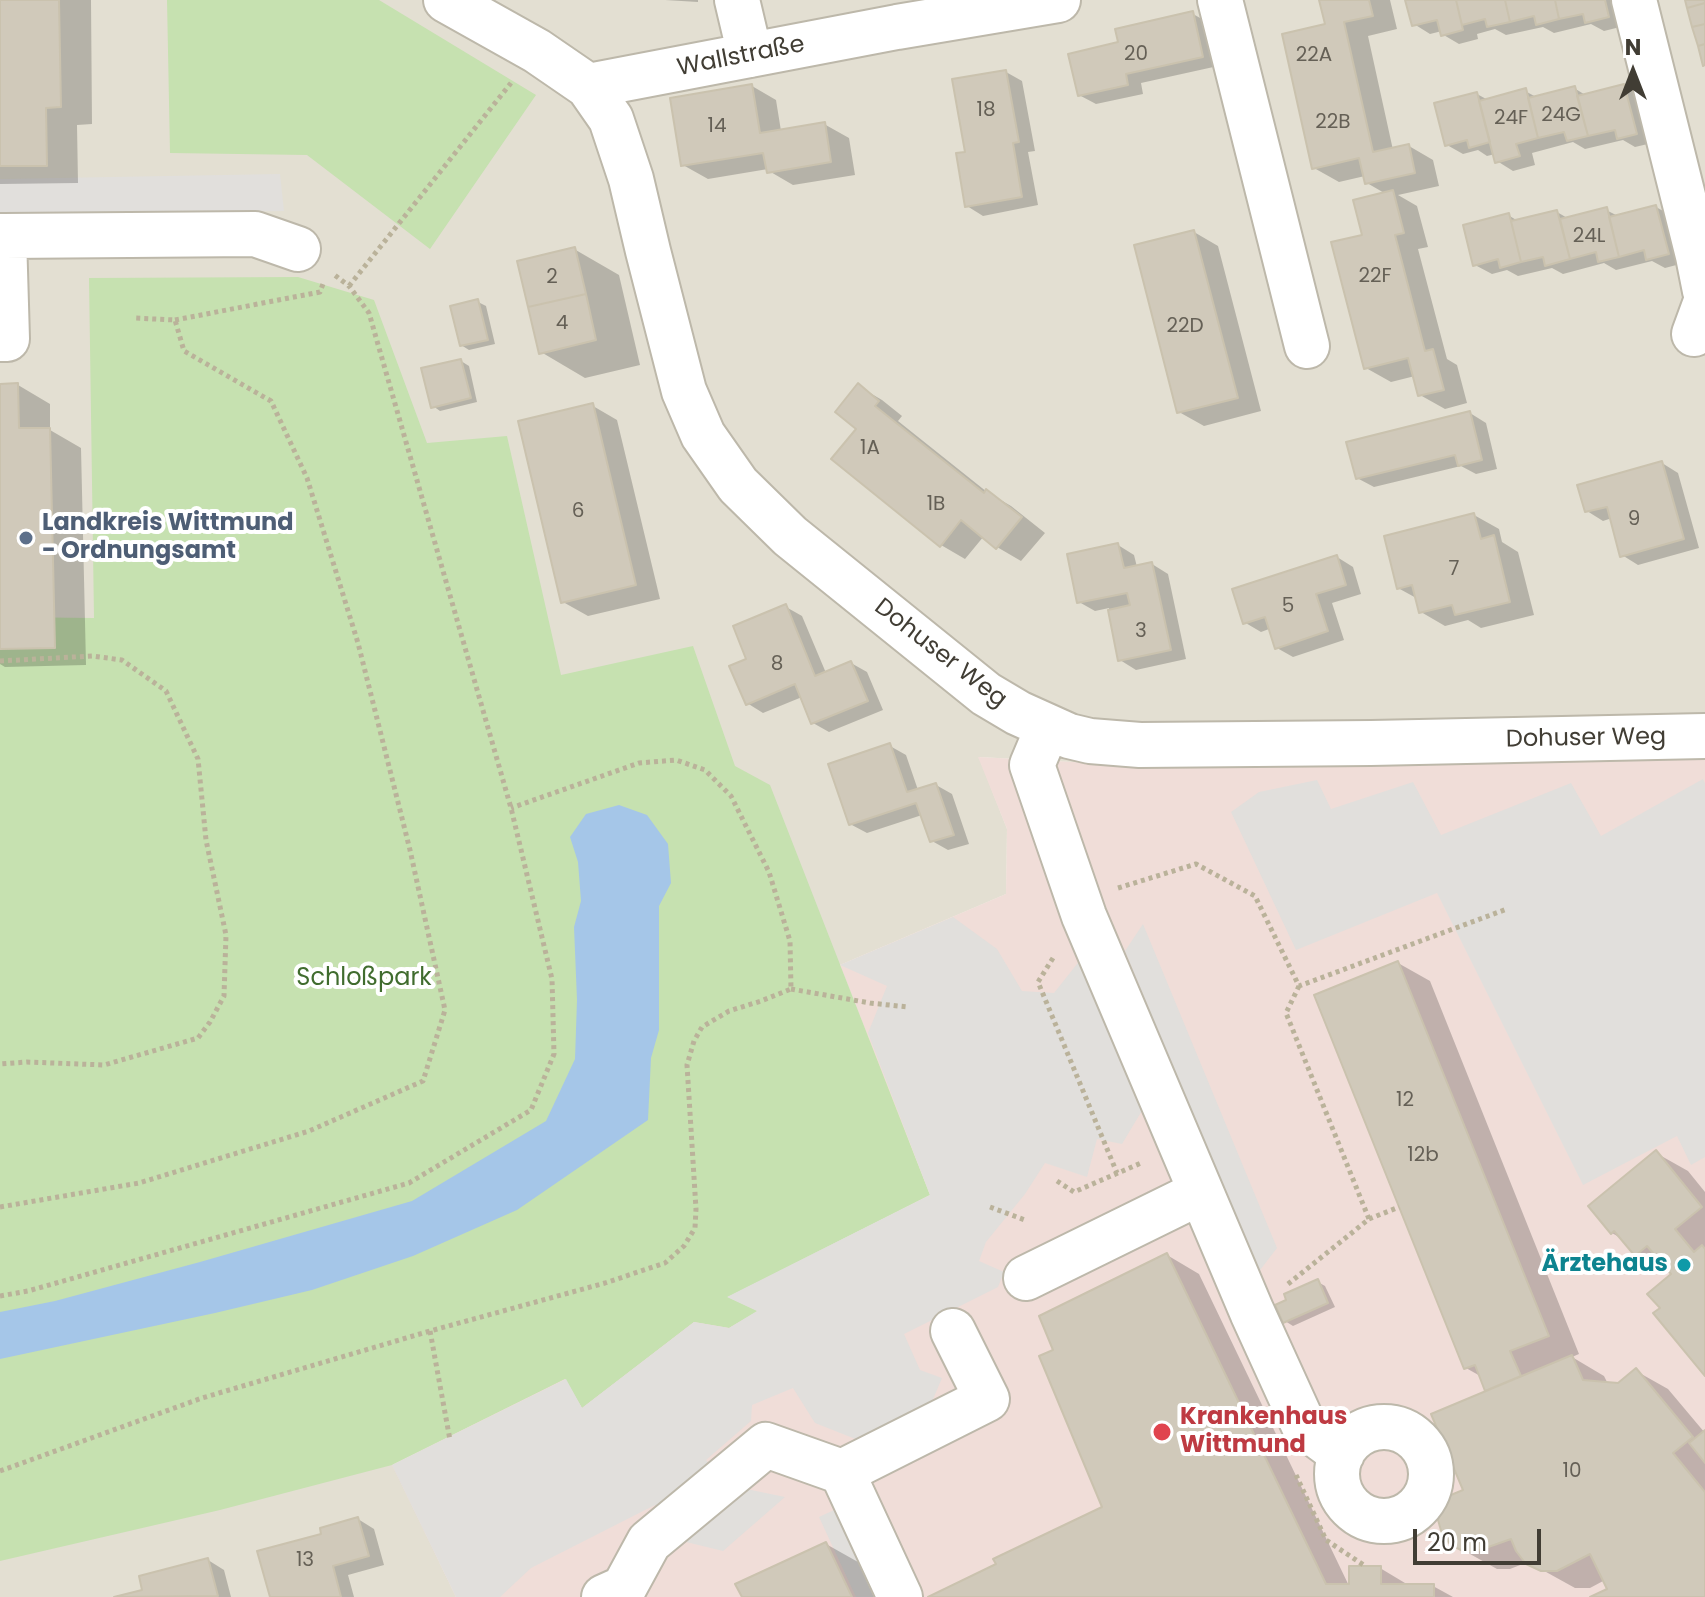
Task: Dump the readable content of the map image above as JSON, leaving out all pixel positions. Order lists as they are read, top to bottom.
{
  "streets": {
    "street": ["Wallstraße", "Dohuser Weg"]
  },
  "crossings": [
    ["Wallstraße", "Dohuser Weg"]
  ],
  "parks": ["Schloßpark"],
  "places": ["Landkreis Wittmund - Ordnungsamt", "Ärztehaus", "Krankenhaus Wittmund"],
  "house_numbers": [
    "20",
    "22A",
    "18",
    "24G",
    "24F",
    "22B",
    "14",
    "24L",
    "22F",
    "2",
    "4",
    "22D",
    "1A",
    "1B",
    "6",
    "9",
    "7",
    "5",
    "3",
    "8",
    "12",
    "12b",
    "10",
    "13"
  ],
  "scale_bar": "20 m",
  "north": "top"
}
